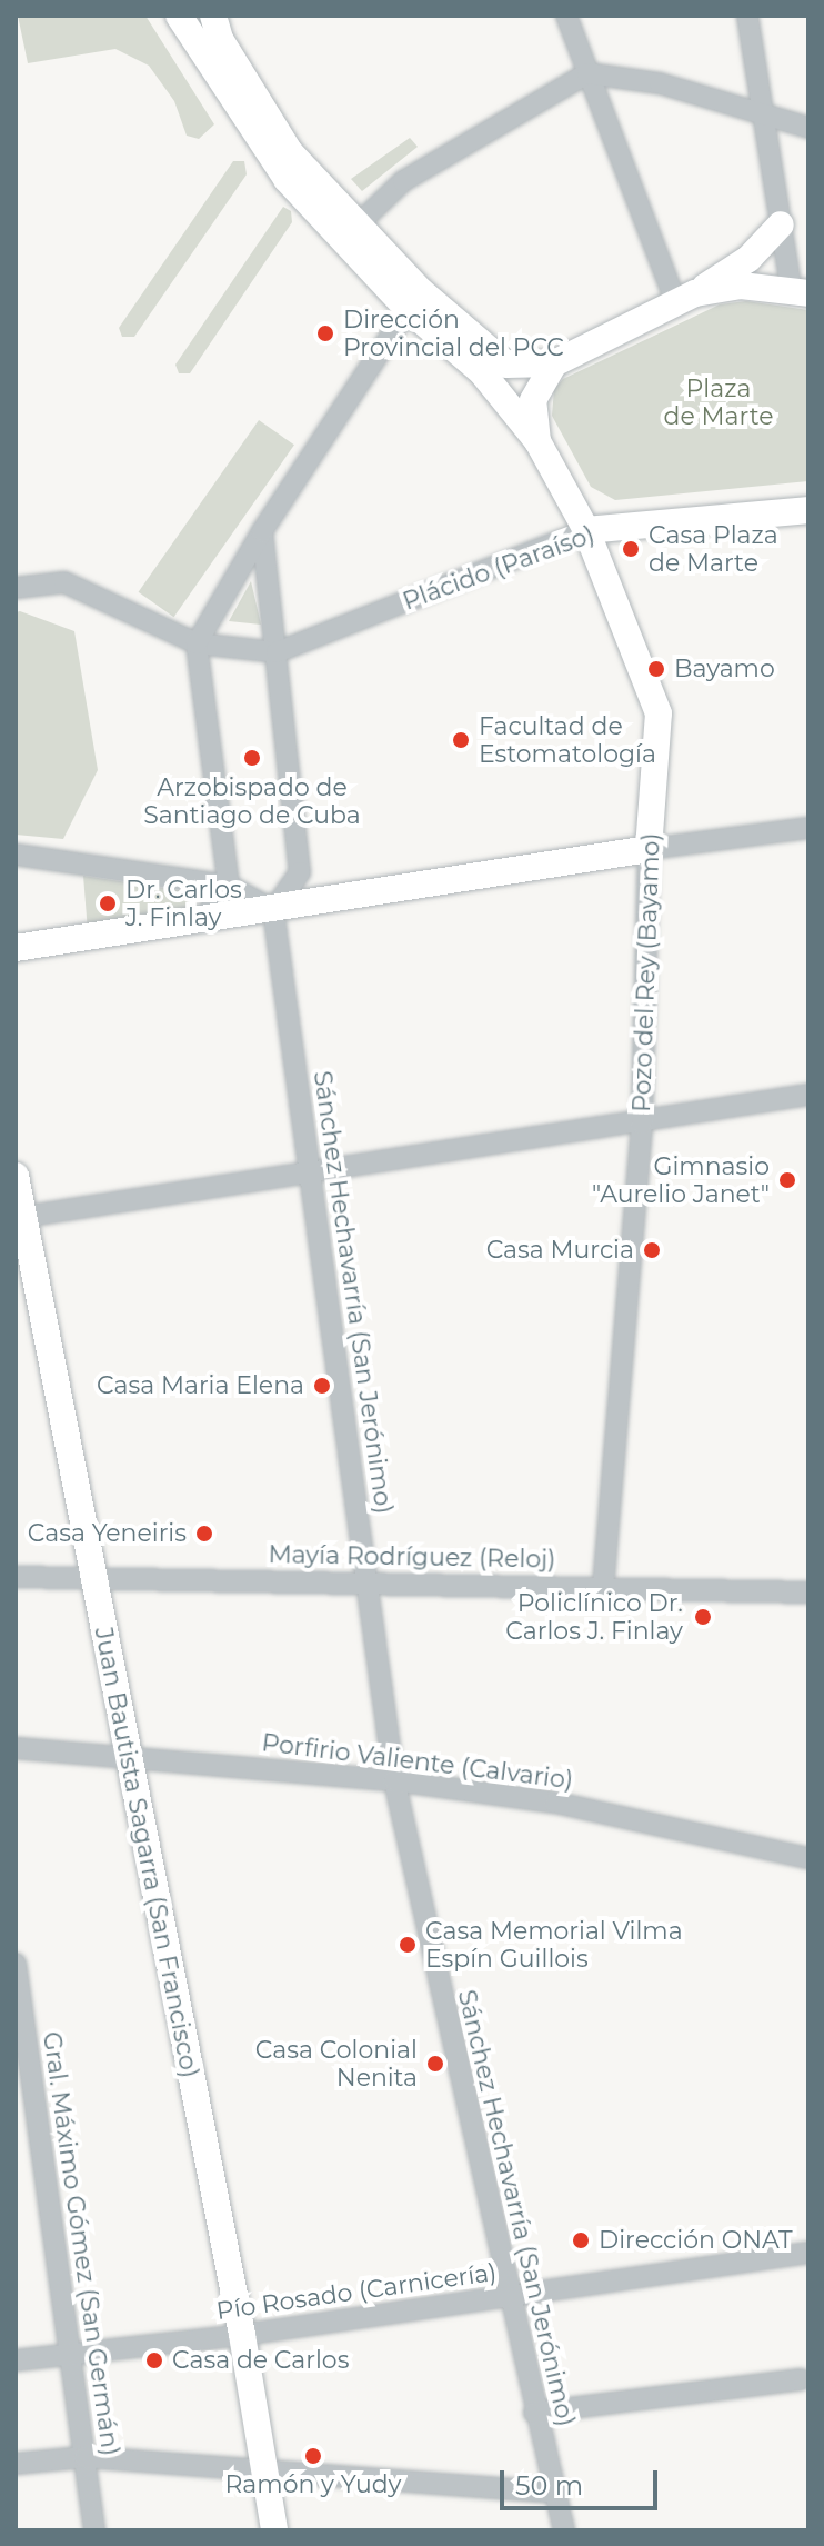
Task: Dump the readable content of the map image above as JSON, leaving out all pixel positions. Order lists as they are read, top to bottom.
{
  "streets": {
    "main road": ["Plácido (Paraíso)", "Pozo del Rey (Bayamo)", "Juan Bautista Sagarra (San Francisco)"],
    "street": [
      "Sánchez Hechavarría (San Jerónimo)",
      "Mayía Rodríguez (Reloj)",
      "Porfirio Valiente (Calvario)",
      "Gral. Máximo Gómez (San Germán)",
      "Pío Rosado (Carnicería)"
    ]
  },
  "crossings": [
    ["Plácido (Paraíso)", "Pozo del Rey (Bayamo)"],
    ["Pozo del Rey (Bayamo)", "Mayía Rodríguez (Reloj)"],
    ["Sánchez Hechavarría (San Jerónimo)", "Mayía Rodríguez (Reloj)"],
    ["Sánchez Hechavarría (San Jerónimo)", "Porfirio Valiente (Calvario)"],
    ["Sánchez Hechavarría (San Jerónimo)", "Pío Rosado (Carnicería)"],
    ["Mayía Rodríguez (Reloj)", "Juan Bautista Sagarra (San Francisco)"],
    ["Porfirio Valiente (Calvario)", "Juan Bautista Sagarra (San Francisco)"],
    ["Juan Bautista Sagarra (San Francisco)", "Pío Rosado (Carnicería)"],
    ["Gral. Máximo Gómez (San Germán)", "Pío Rosado (Carnicería)"]
  ],
  "parks": ["Plaza de Marte"],
  "places": [
    "Dirección Provincial del PCC",
    "Casa Plaza de Marte",
    "Bayamo",
    "Facultad de Estomatología",
    "Arzobispado de Santiago de Cuba",
    "Dr. Carlos J. Finlay",
    "Gimnasio \"Aurelio Janet\"",
    "Casa Murcia",
    "Casa Maria Elena",
    "Casa Yeneiris",
    "Policlínico Dr. Carlos J. Finlay",
    "Casa Memorial Vilma Espín Guillois",
    "Casa Colonial Nenita",
    "Dirección ONAT",
    "Casa de Carlos",
    "Ramón y Yudy"
  ],
  "scale_bar": "50 m"
}
